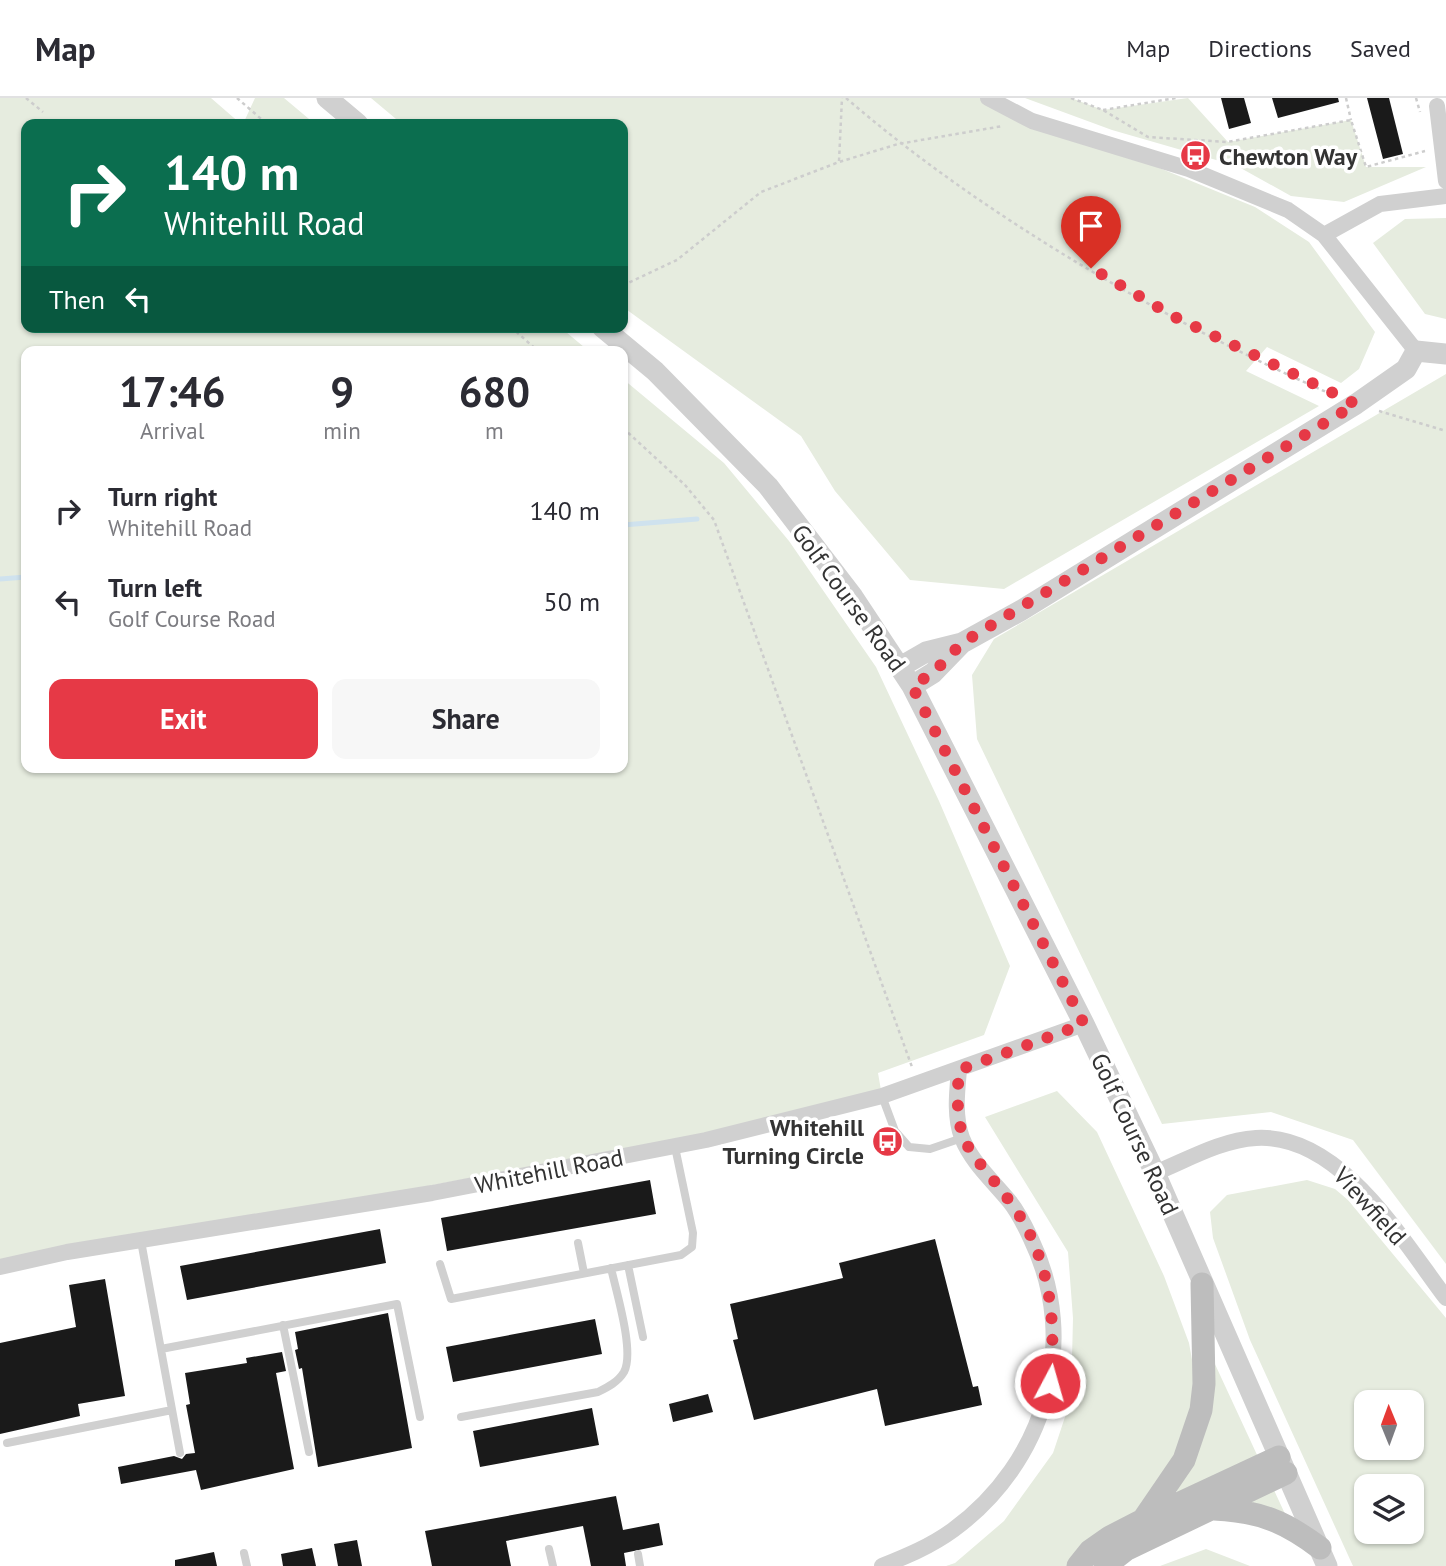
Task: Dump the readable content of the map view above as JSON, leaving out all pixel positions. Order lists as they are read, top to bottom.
{
  "streets": {
    "street": ["Golf Course Road", "Whitehill Road", "Viewfield"]
  },
  "crossings": [
    ["Golf Course Road", "Whitehill Road"],
    ["Golf Course Road", "Viewfield"]
  ],
  "places": {
    "bus stop": ["Chewton Way", "Whitehill Turning Circle"]
  },
  "north": "top",
  "page": {
    "header": "Map",
    "nav": ["Map", "Directions", "Saved"],
    "turn": ["140 m", "Whitehill Road"],
    "then": "Then",
    "eta": [
      "17:46",
      "Arrival",
      "9",
      "min",
      "680",
      "m"
    ],
    "list": [
      {
        "name": "Turn right",
        "note": "Whitehill Road",
        "value": "140 m"
      },
      {
        "name": "Turn left",
        "note": "Golf Course Road",
        "value": "50 m"
      }
    ],
    "buttons": ["Exit", "Share"]
  }
}
